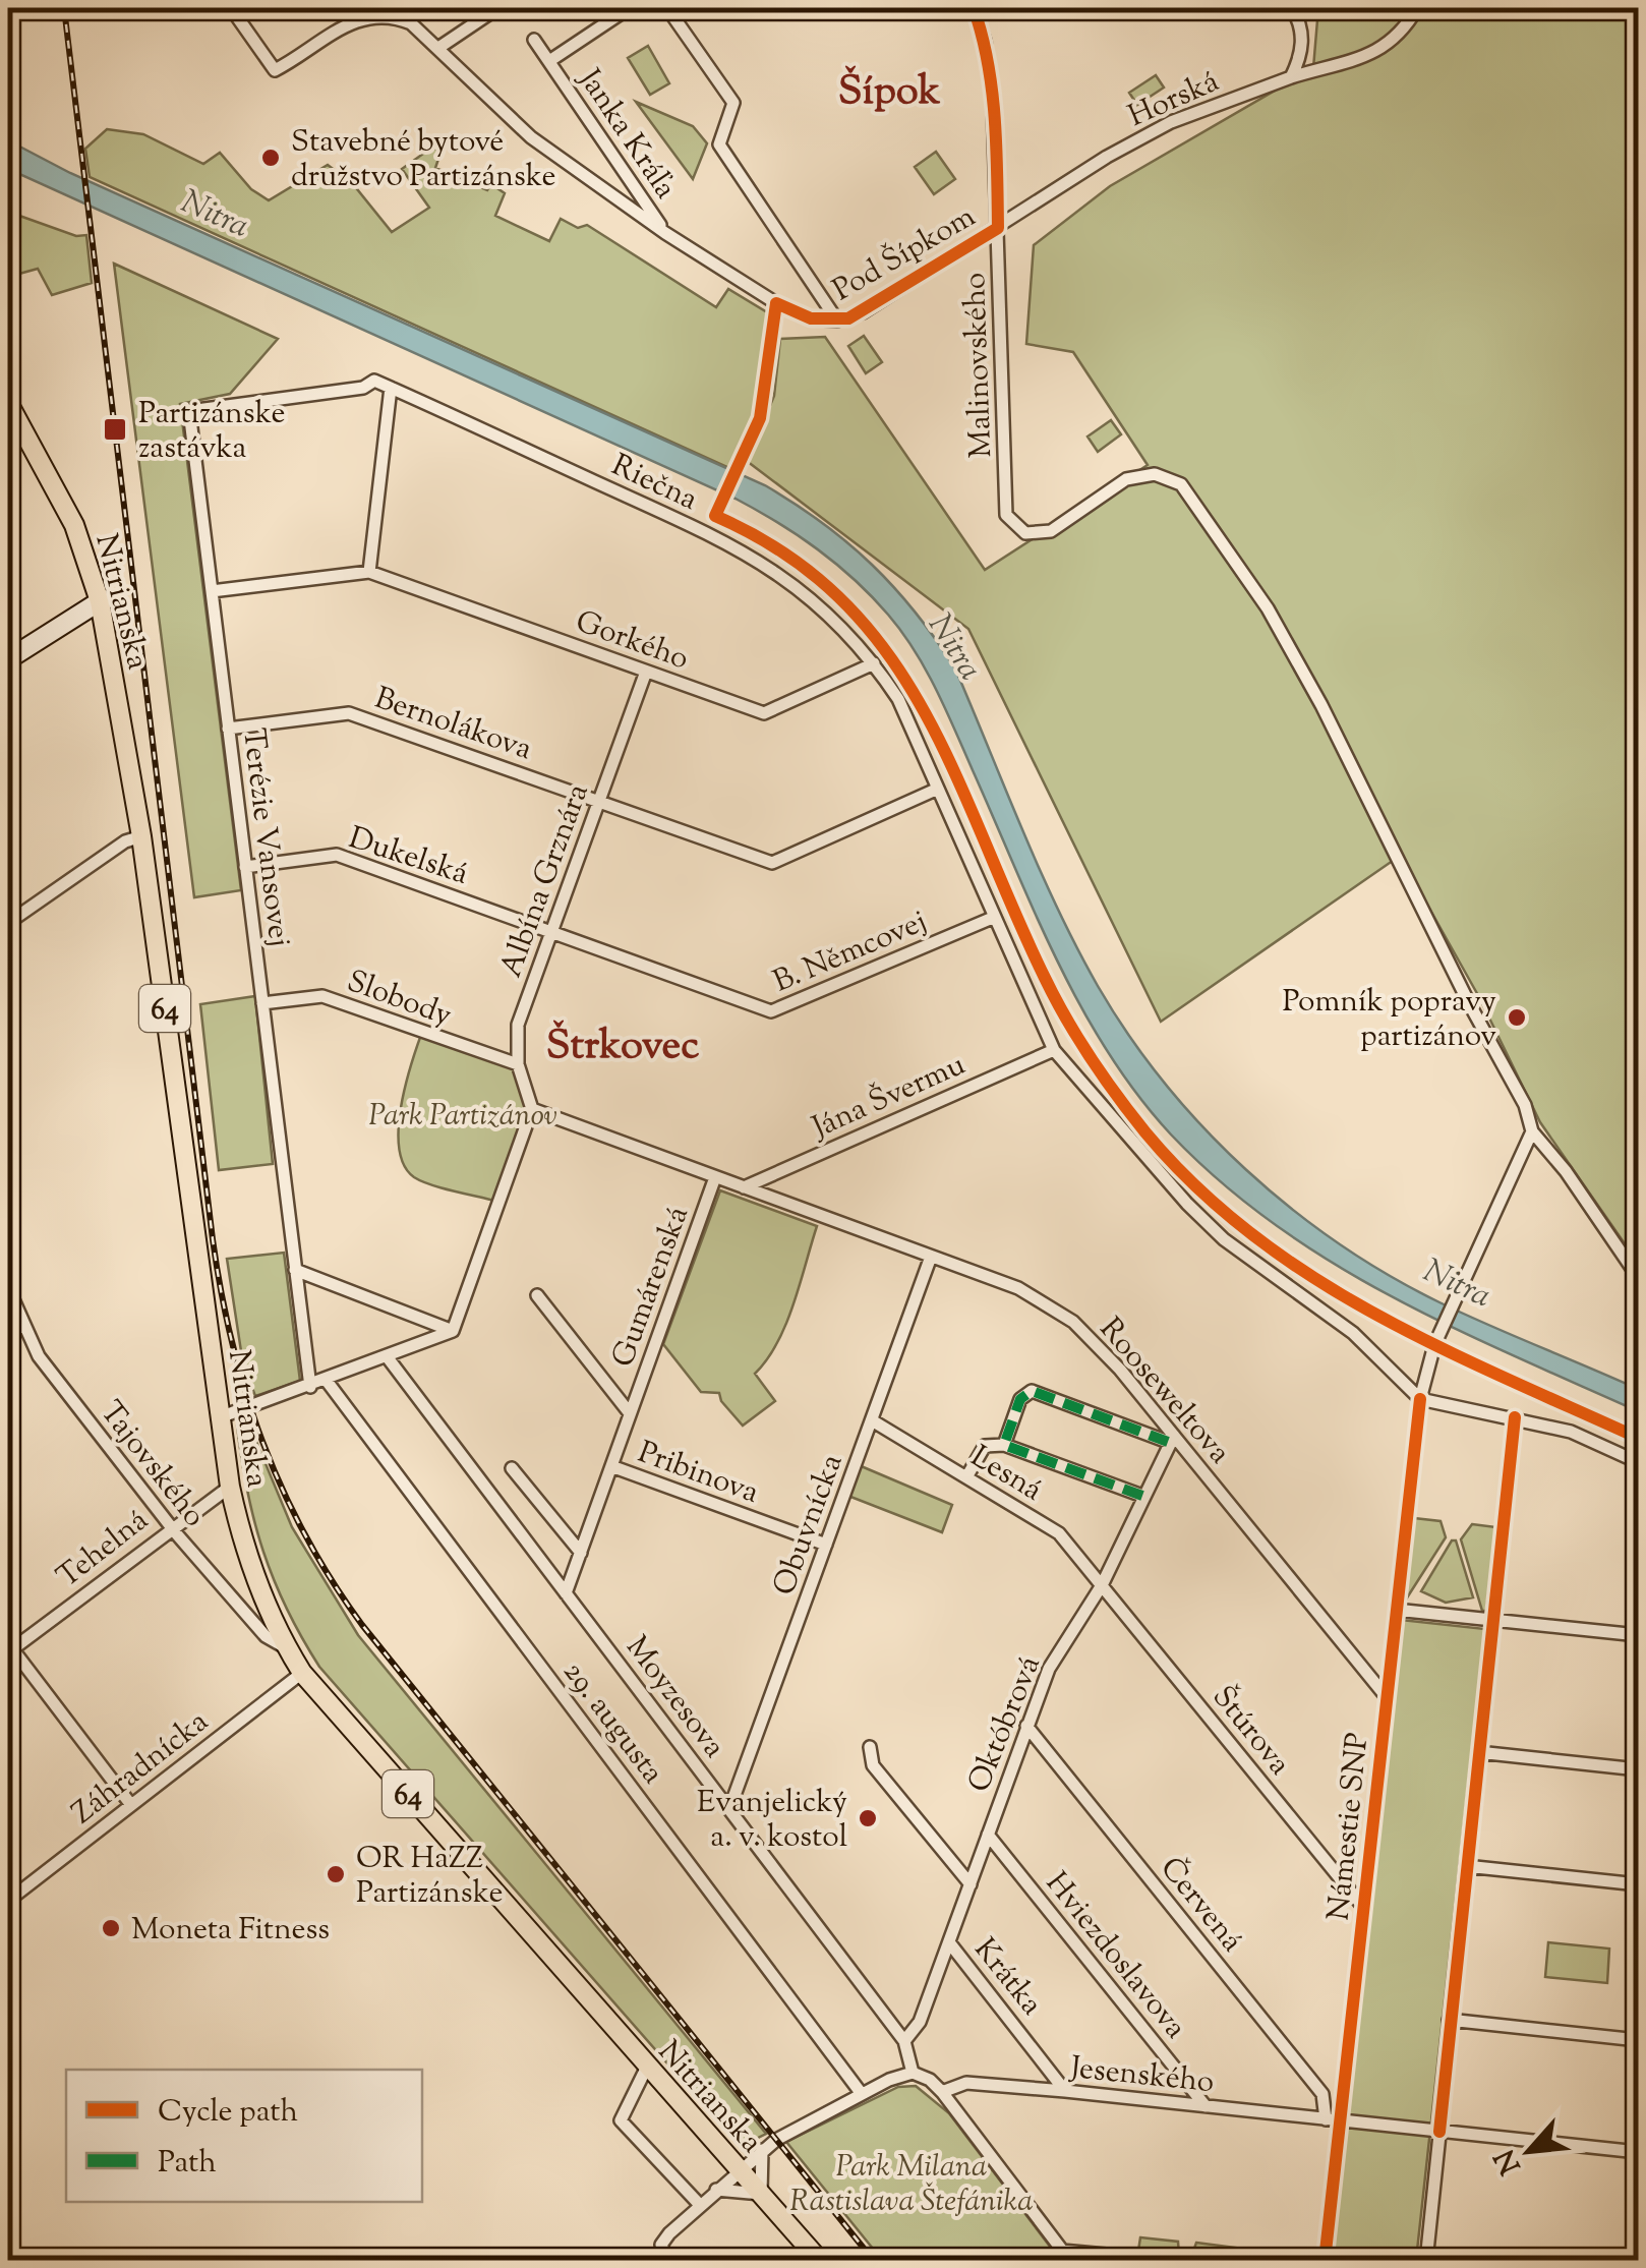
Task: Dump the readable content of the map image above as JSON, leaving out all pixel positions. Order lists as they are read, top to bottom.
{
  "streets": {
    "main road": ["Nitrianska", "64"],
    "street": [
      "Horská",
      "Janka Kráľa",
      "Pod Šípkom",
      "Malinovského",
      "Riečna",
      "Gorkého",
      "Bernolákova",
      "Terézie Vansovej",
      "Dukelská",
      "Albína Grznára",
      "B. Němcovej",
      "Slobody",
      "Jána Švermu",
      "Gumárenská",
      "Rooseweltova",
      "Tajovského",
      "Pribinova",
      "Lesná",
      "Obuvnícka",
      "Tehelná",
      "Moyzesova",
      "29. augusta",
      "Októbrová",
      "Štúrova",
      "Záhradnícka",
      "Námestie SNP",
      "Červená",
      "Hviezdoslavova",
      "Krátka",
      "Jesenského"
    ]
  },
  "crossings": [
    ["Horská", "Pod Šípkom"],
    ["Horská", "Malinovského"],
    ["Janka Kráľa", "Pod Šípkom"],
    ["Pod Šípkom", "Malinovského"],
    ["Malinovského", "Námestie SNP"],
    ["Riečna", "Gorkého"],
    ["Riečna", "Bernolákova"],
    ["Riečna", "Terézie Vansovej"],
    ["Riečna", "B. Němcovej"],
    ["Riečna", "Jána Švermu"],
    ["Riečna", "Námestie SNP"],
    ["Nitrianska", "Tajovského"],
    ["Nitrianska", "Tehelná"],
    ["Nitrianska", "Záhradnícka"],
    ["Gorkého", "Terézie Vansovej"],
    ["Gorkého", "Albína Grznára"],
    ["Bernolákova", "Terézie Vansovej"],
    ["Bernolákova", "Albína Grznára"],
    ["Terézie Vansovej", "Dukelská"],
    ["Terézie Vansovej", "Slobody"],
    ["Dukelská", "Albína Grznára"],
    ["Dukelská", "B. Němcovej"],
    ["Albína Grznára", "B. Němcovej"],
    ["Albína Grznára", "Slobody"],
    ["Albína Grznára", "Rooseweltova"],
    ["Jána Švermu", "Rooseweltova"],
    ["Gumárenská", "Rooseweltova"],
    ["Gumárenská", "Pribinova"],
    ["Gumárenská", "Moyzesova"],
    ["Rooseweltova", "Obuvnícka"],
    ["Rooseweltova", "Októbrová"],
    ["Rooseweltova", "Námestie SNP"],
    ["Tajovského", "Tehelná"],
    ["Pribinova", "Obuvnícka"],
    ["Lesná", "Obuvnícka"],
    ["Lesná", "Októbrová"],
    ["Lesná", "Štúrova"],
    ["Obuvnícka", "Moyzesova"],
    ["Moyzesova", "Októbrová"],
    ["Októbrová", "Štúrova"],
    ["Októbrová", "Červená"],
    ["Októbrová", "Hviezdoslavova"],
    ["Októbrová", "Krátka"],
    ["Štúrova", "Námestie SNP"],
    ["Námestie SNP", "Červená"],
    ["Námestie SNP", "Jesenského"],
    ["Červená", "Jesenského"],
    ["Hviezdoslavova", "Jesenského"],
    ["Krátka", "Jesenského"]
  ],
  "districts": ["Šípok", "Štrkovec"],
  "water": ["Nitra"],
  "parks": ["Park Partizánov", "Park Milana Rastislava Štefánika"],
  "places": {
    "other": [
      "Stavebné bytové družstvo Partizánske",
      "Pomník popravy partizánov",
      "Evanjelický a. v. kostol",
      "OR HaZZ Partizánske",
      "Moneta Fitness"
    ],
    "transit": ["Partizánske zastávka"]
  },
  "legend": ["Cycle path", "Path"],
  "north": "bottom left"
}
